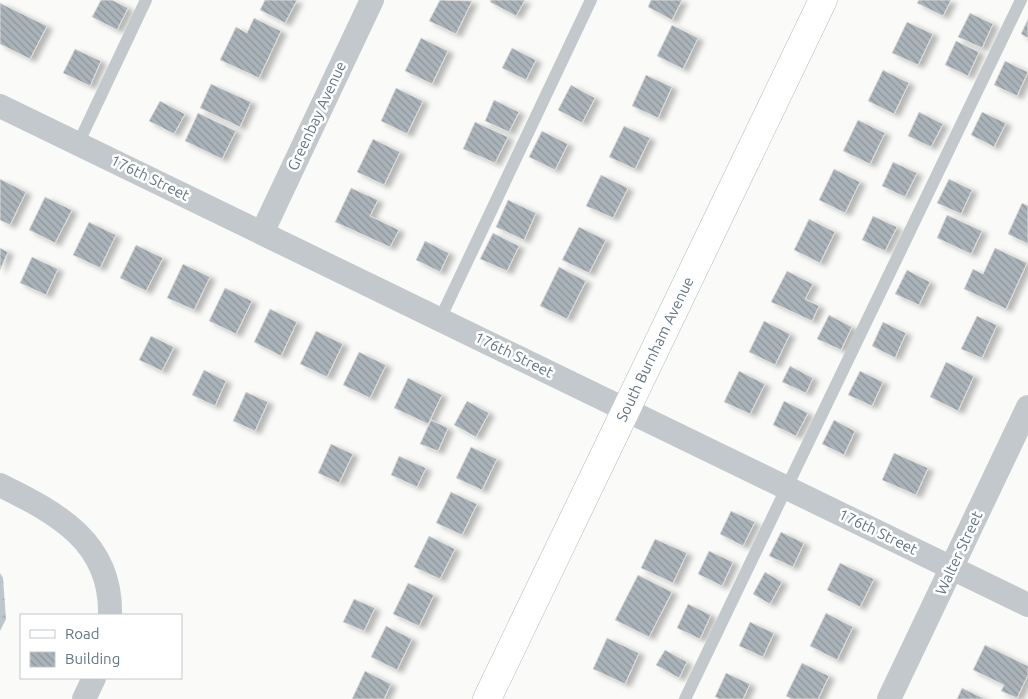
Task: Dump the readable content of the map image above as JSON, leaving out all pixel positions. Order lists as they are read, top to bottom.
{
  "streets": {
    "main road": ["South Burnham Avenue"],
    "street": ["Greenbay Avenue", "176th Street", "Walter Street"]
  },
  "crossings": [
    ["Greenbay Avenue", "176th Street"],
    ["176th Street", "South Burnham Avenue"],
    ["176th Street", "Walter Street"]
  ],
  "legend": ["Road", "Building"]
}
